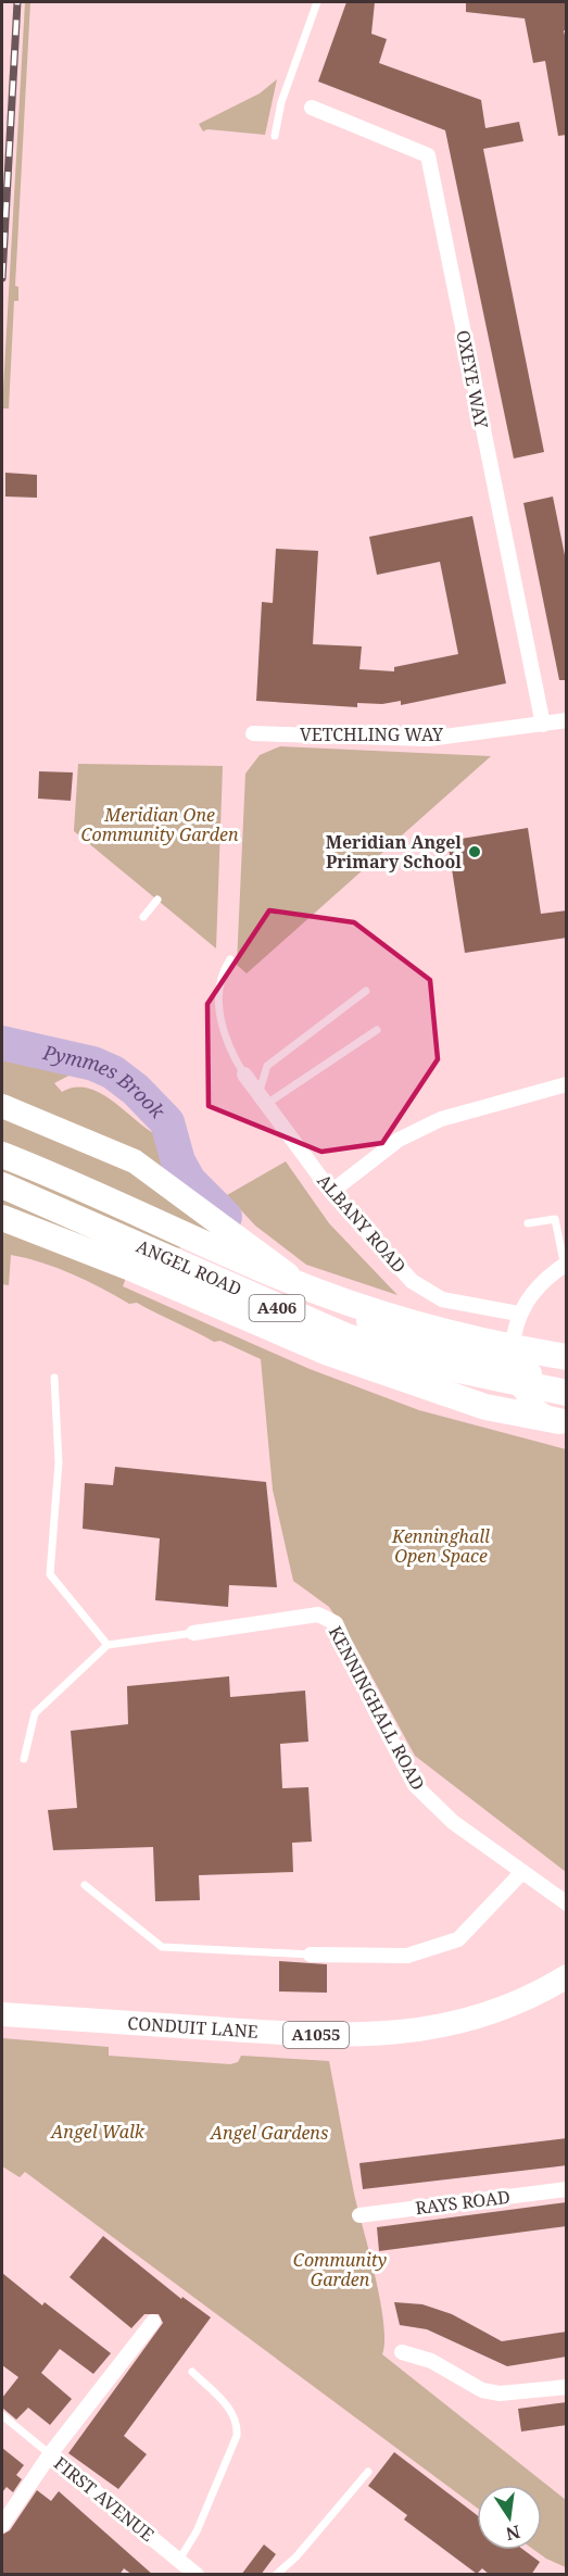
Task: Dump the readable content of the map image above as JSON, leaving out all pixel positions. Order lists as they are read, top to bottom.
{
  "streets": {
    "highway": ["ANGEL ROAD", "A406"],
    "main road": ["CONDUIT LANE", "A1055"],
    "street": [
      "OXEYE WAY",
      "VETCHLING WAY",
      "ALBANY ROAD",
      "KENNINGHALL ROAD",
      "RAYS ROAD",
      "FIRST AVENUE"
    ]
  },
  "crossings": [
    ["OXEYE WAY", "VETCHLING WAY"]
  ],
  "water": ["Pymmes Brook"],
  "parks": [
    "Meridian One Community Garden",
    "Kenninghall Open Space",
    "Angel Walk",
    "Angel Gardens",
    "Community Garden"
  ],
  "places": ["Meridian Angel Primary School"],
  "north": "bottom"
}
